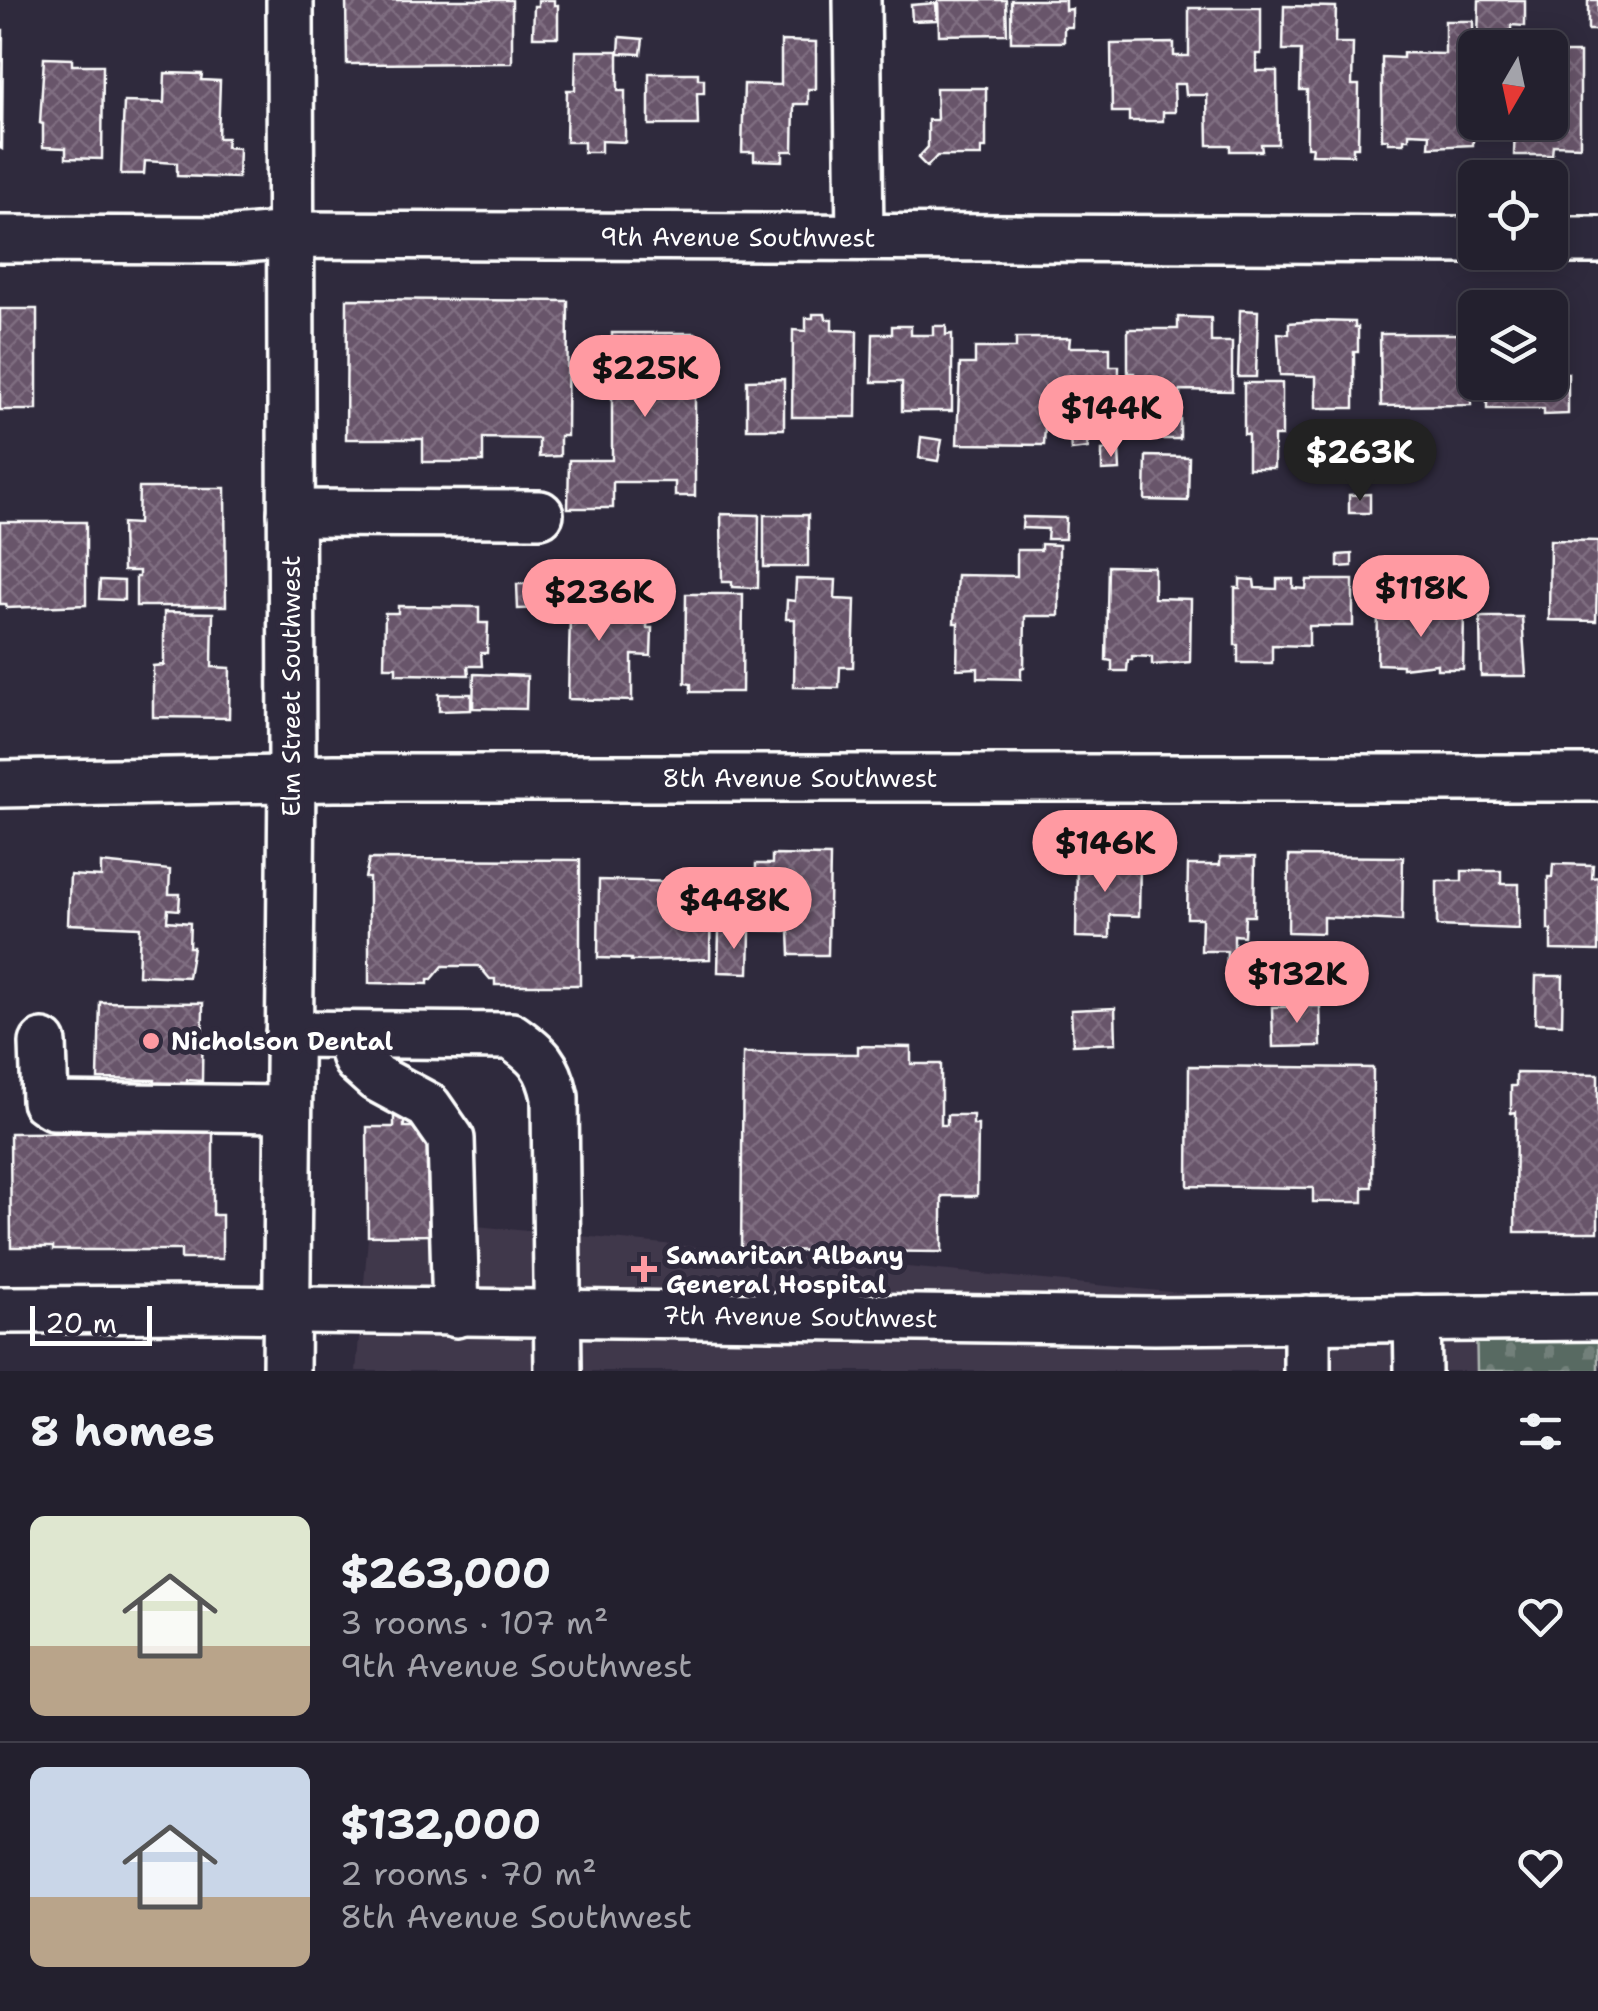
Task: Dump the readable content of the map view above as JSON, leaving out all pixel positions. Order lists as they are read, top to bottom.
{
  "streets": {
    "street": [
      "9th Avenue Southwest",
      "Elm Street Southwest",
      "8th Avenue Southwest",
      "7th Avenue Southwest"
    ]
  },
  "crossings": [
    ["9th Avenue Southwest", "Elm Street Southwest"],
    ["Elm Street Southwest", "8th Avenue Southwest"],
    ["Elm Street Southwest", "7th Avenue Southwest"]
  ],
  "places": {
    "other": ["Nicholson Dental"],
    "health": ["Samaritan Albany General Hospital"]
  },
  "scale_bar": "20 m",
  "north": "bottom",
  "page": {
    "price": [
      "$225K",
      "$144K",
      "$263K",
      "$118K",
      "$236K",
      "$146K",
      "$448K",
      "$132K"
    ],
    "scale": "20 m",
    "heading": "8 homes",
    "list": [
      {
        "name": "$263,000",
        "note": "3 rooms · 107 m² · 9th Avenue Southwest"
      },
      {
        "name": "$132,000",
        "note": "2 rooms · 70 m² · 8th Avenue Southwest"
      }
    ]
  }
}
